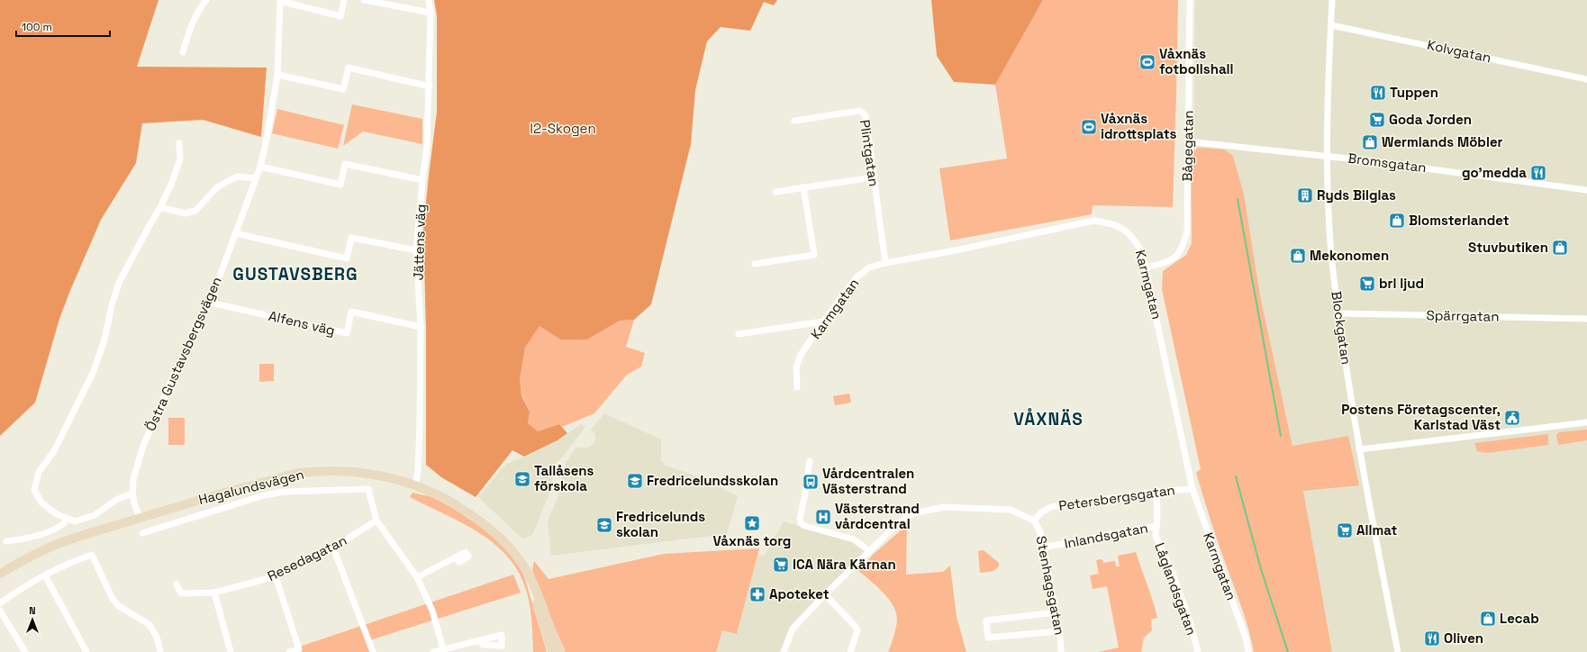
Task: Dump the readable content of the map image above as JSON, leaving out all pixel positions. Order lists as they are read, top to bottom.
{
  "streets": {
    "street": [
      "Kolvgatan",
      "Bågegatan",
      "Plintgatan",
      "Bromsgatan",
      "Jättens väg",
      "Karmgatan",
      "Spärrgatan",
      "Alfens väg",
      "Blockgatan",
      "Östra Gustavsbergsvägen",
      "Hagalundsvägen",
      "Petersbergsgatan",
      "Inlandsgatan",
      "Resedagatan",
      "Stenhagsgatan",
      "Låglandsgatan"
    ]
  },
  "crossings": [
    ["Kolvgatan", "Blockgatan"],
    ["Bågegatan", "Bromsgatan"],
    ["Bågegatan", "Karmgatan"],
    ["Plintgatan", "Karmgatan"],
    ["Bromsgatan", "Blockgatan"],
    ["Jättens väg", "Alfens väg"],
    ["Jättens väg", "Hagalundsvägen"],
    ["Karmgatan", "Petersbergsgatan"],
    ["Spärrgatan", "Blockgatan"],
    ["Alfens väg", "Östra Gustavsbergsvägen"],
    ["Östra Gustavsbergsvägen", "Hagalundsvägen"],
    ["Petersbergsgatan", "Inlandsgatan"],
    ["Petersbergsgatan", "Stenhagsgatan"],
    ["Inlandsgatan", "Stenhagsgatan"],
    ["Inlandsgatan", "Låglandsgatan"]
  ],
  "districts": ["GUSTAVSBERG", "VÅXNÄS"],
  "parks": ["I2-Skogen"],
  "places": {
    "sports": ["Våxnäs fotbollshall", "Våxnäs idrottsplats"],
    "restaurant": ["Tuppen", "go'medda", "Oliven"],
    "supermarket": [
      "Goda Jorden",
      "brl ljud",
      "Allmat",
      "ICA Nära Kärnan"
    ],
    "shop": [
      "Wermlands Möbler",
      "Blomsterlandet",
      "Stuvbutiken",
      "Mekonomen",
      "Lecab"
    ],
    "building": ["Ryds Bilglas"],
    "public building": ["Postens Företagscenter, Karlstad Väst"],
    "school or university": ["Tallåsens förskola", "Fredricelundsskolan", "Fredricelunds skolan"],
    "bus stop": ["Vårdcentralen Västerstrand"],
    "hospital": ["Västerstrand vårdcentral"],
    "place": ["Våxnäs torg"],
    "pharmacy": ["Apoteket"]
  },
  "scale_bar": "100 m",
  "north": "top"
}
